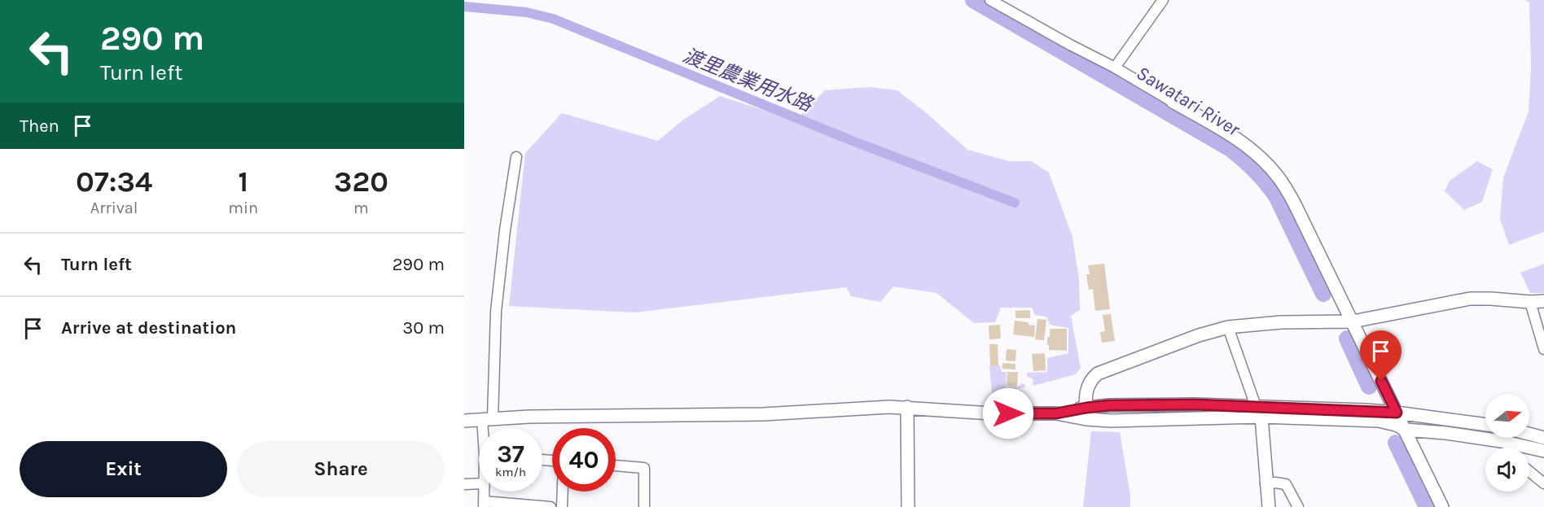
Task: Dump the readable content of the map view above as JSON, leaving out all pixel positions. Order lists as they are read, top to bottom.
{
  "water": ["渡里農業用水路", "Sawatari River"],
  "north": "right",
  "page": {
    "turn": ["290 m", "Turn left"],
    "then": "Then",
    "eta": [
      "07:34",
      "Arrival",
      "1",
      "min",
      "320",
      "m"
    ],
    "list": [
      {
        "name": "Turn left",
        "value": "290 m"
      },
      {
        "name": "Arrive at destination",
        "value": "30 m"
      }
    ],
    "speed": "37 km/h",
    "limit": "40",
    "buttons": ["Exit", "Share"]
  }
}
